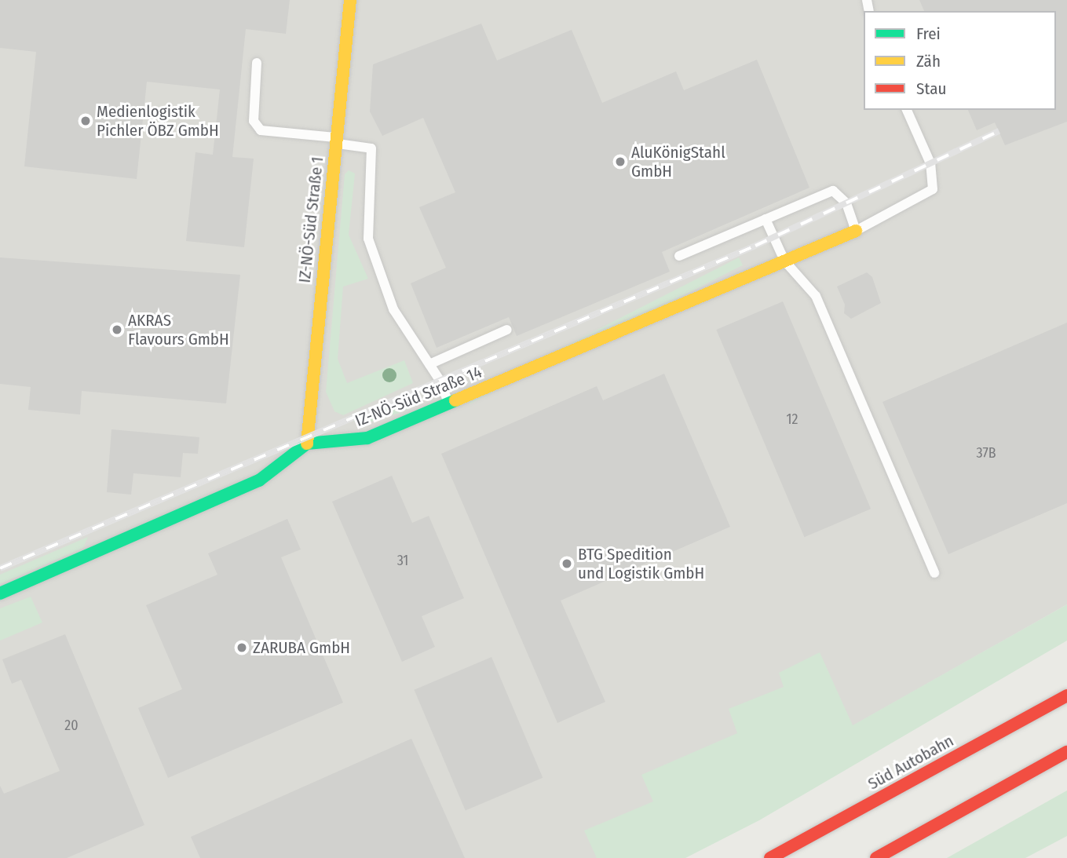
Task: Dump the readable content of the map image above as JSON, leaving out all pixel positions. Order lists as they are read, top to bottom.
{
  "streets": {
    "main road": ["IZ-NÖ-Süd Straße 1", "IZ-NÖ-Süd Straße 14", "Süd Autobahn"]
  },
  "crossings": [
    ["IZ-NÖ-Süd Straße 1", "IZ-NÖ-Süd Straße 14"]
  ],
  "places": [
    "Medienlogistik Pichler ÖBZ GmbH",
    "AluKönigStahl GmbH",
    "AKRAS Flavours GmbH",
    "BTG Spedition und Logistik GmbH",
    "ZARUBA GmbH"
  ],
  "house_numbers": [
    "12",
    "37B",
    "31",
    "20"
  ],
  "legend": ["Frei", "Zäh", "Stau"]
}
